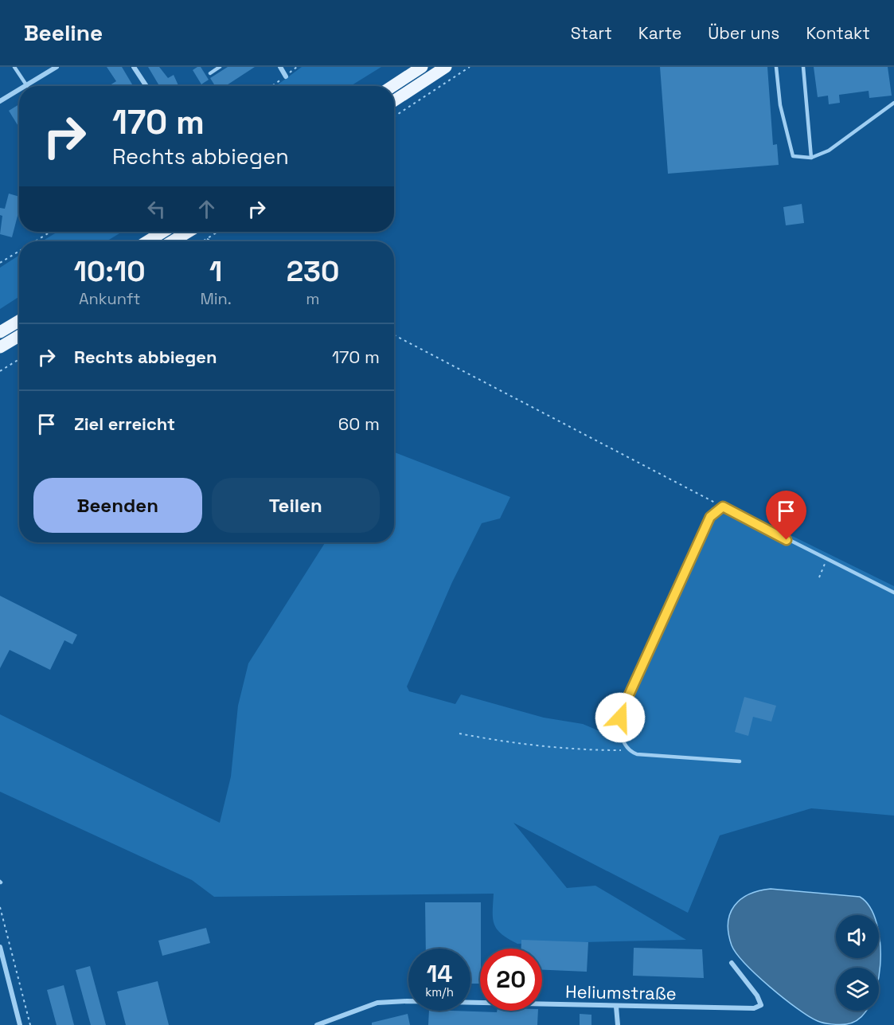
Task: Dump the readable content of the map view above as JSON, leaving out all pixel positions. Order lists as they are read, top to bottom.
{
  "streets": {
    "street": ["Heliumstraße"]
  },
  "page": {
    "header": "Beeline",
    "nav": [
      "Start",
      "Karte",
      "Über uns",
      "Kontakt"
    ],
    "turn": ["170 m", "Rechts abbiegen"],
    "eta": [
      "10:10",
      "Ankunft",
      "1",
      "Min.",
      "230",
      "m"
    ],
    "list": [
      {
        "name": "Rechts abbiegen",
        "value": "170 m"
      },
      {
        "name": "Ziel erreicht",
        "value": "60 m"
      }
    ],
    "buttons": ["Beenden", "Teilen"],
    "speed": "14 km/h",
    "limit": "20"
  }
}
